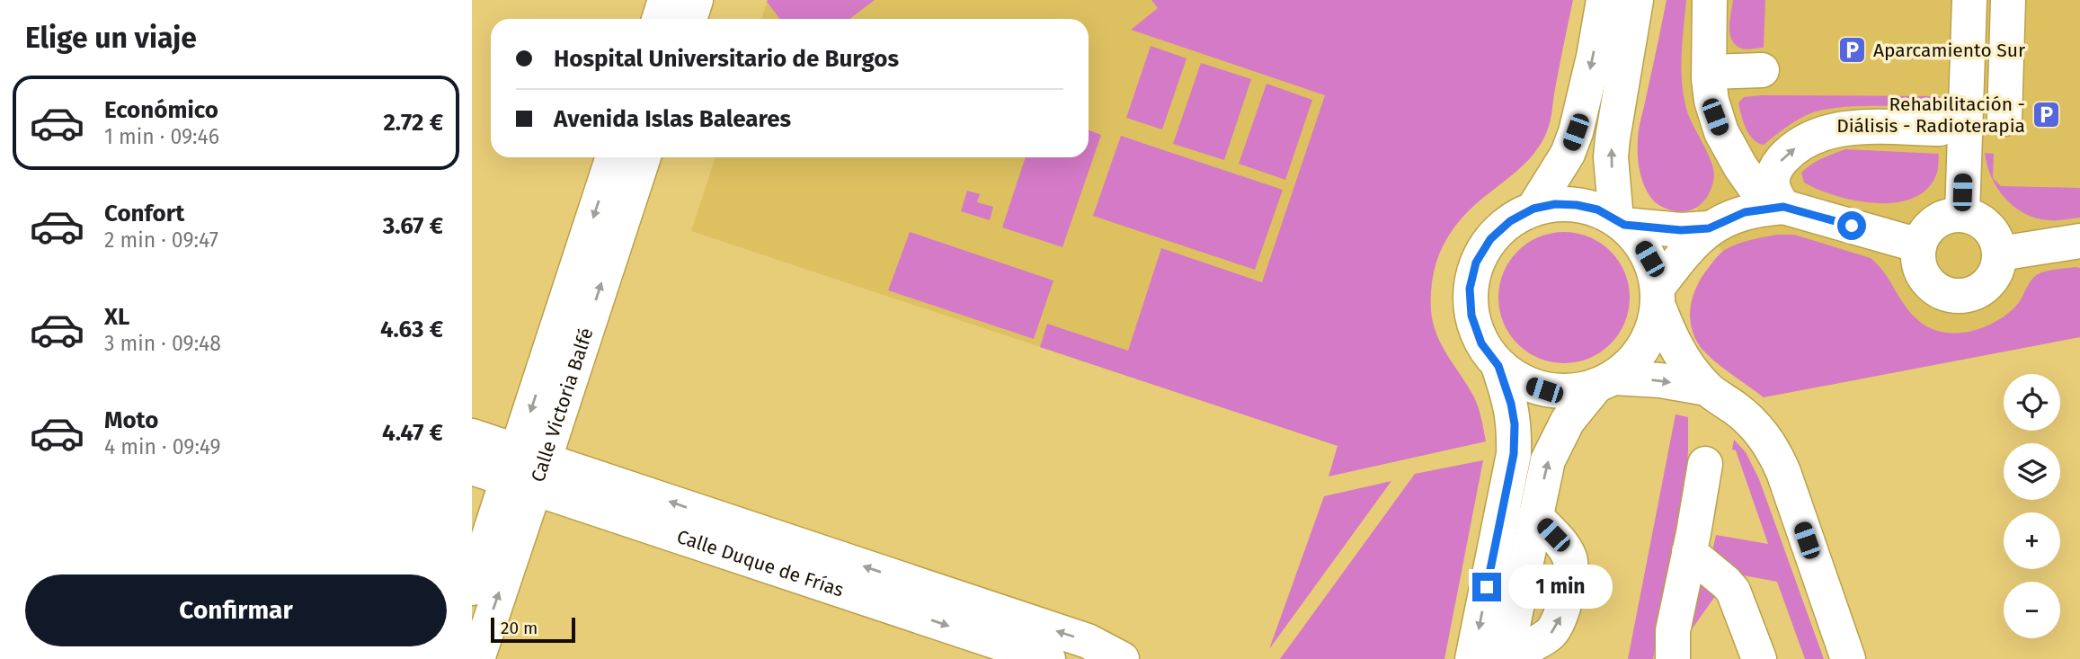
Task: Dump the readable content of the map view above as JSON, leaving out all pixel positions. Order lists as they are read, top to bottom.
{
  "streets": {
    "street": ["Calle Victoria Balfé", "Calle Duque de Frías"]
  },
  "crossings": [
    ["Calle Victoria Balfé", "Calle Duque de Frías"]
  ],
  "places": {
    "parking": ["Aparcamiento Sur", "Rehabilitación - Diálisis - Radioterapia"]
  },
  "scale_bar": "20 m",
  "page": {
    "heading": "Elige un viaje",
    "banner": ["Hospital Universitario de Burgos", "Avenida Islas Baleares"],
    "list": [
      {
        "name": "Económico",
        "note": "1 min · 09:46",
        "value": "2.72 €"
      },
      {
        "name": "Confort",
        "note": "2 min · 09:47",
        "value": "3.67 €"
      },
      {
        "name": "XL",
        "note": "3 min · 09:48",
        "value": "4.63 €"
      },
      {
        "name": "Moto",
        "note": "4 min · 09:49",
        "value": "4.47 €"
      }
    ],
    "map_buttons": ["+", "−"],
    "buttons": "Confirmar",
    "bubble": "1 min",
    "scale": "20 m"
  }
}
